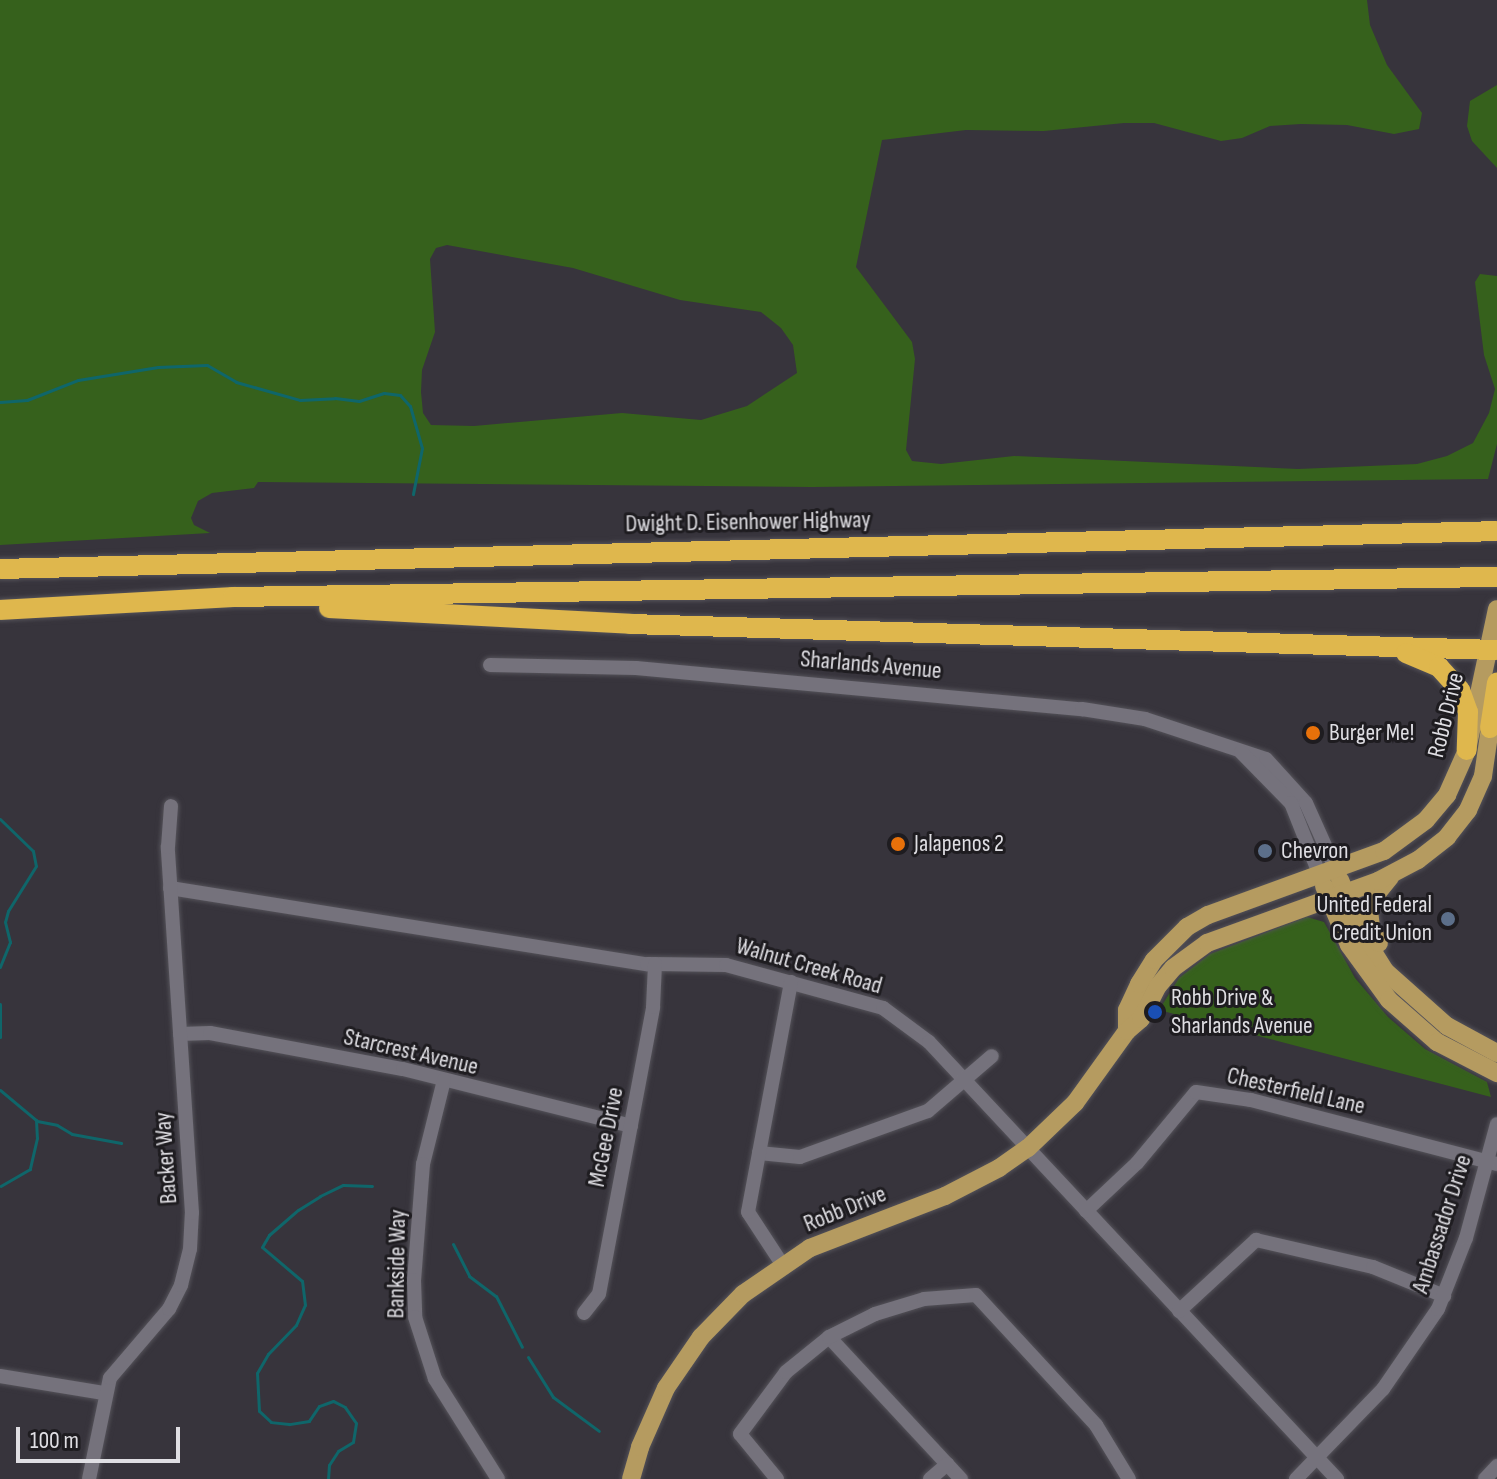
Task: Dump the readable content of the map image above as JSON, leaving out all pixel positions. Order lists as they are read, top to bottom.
{
  "streets": {
    "highway": ["Dwight D. Eisenhower Highway"],
    "main road": ["Sharlands Avenue", "Robb Drive"],
    "street": [
      "Walnut Creek Road",
      "Starcrest Avenue",
      "Chesterfield Lane",
      "McGee Drive",
      "Backer Way",
      "Ambassador Drive",
      "Bankside Way"
    ]
  },
  "crossings": [
    ["Sharlands Avenue", "Robb Drive"],
    ["Robb Drive", "Walnut Creek Road"],
    ["Walnut Creek Road", "Chesterfield Lane"],
    ["Walnut Creek Road", "McGee Drive"],
    ["Walnut Creek Road", "Backer Way"],
    ["Walnut Creek Road", "Ambassador Drive"],
    ["Starcrest Avenue", "McGee Drive"],
    ["Starcrest Avenue", "Backer Way"],
    ["Starcrest Avenue", "Bankside Way"],
    ["Chesterfield Lane", "Ambassador Drive"]
  ],
  "places": [
    "Burger Me!",
    "Jalapenos 2",
    "Chevron",
    "United Federal Credit Union",
    "Robb Drive & Sharlands Avenue"
  ],
  "scale_bar": "100 m"
}
